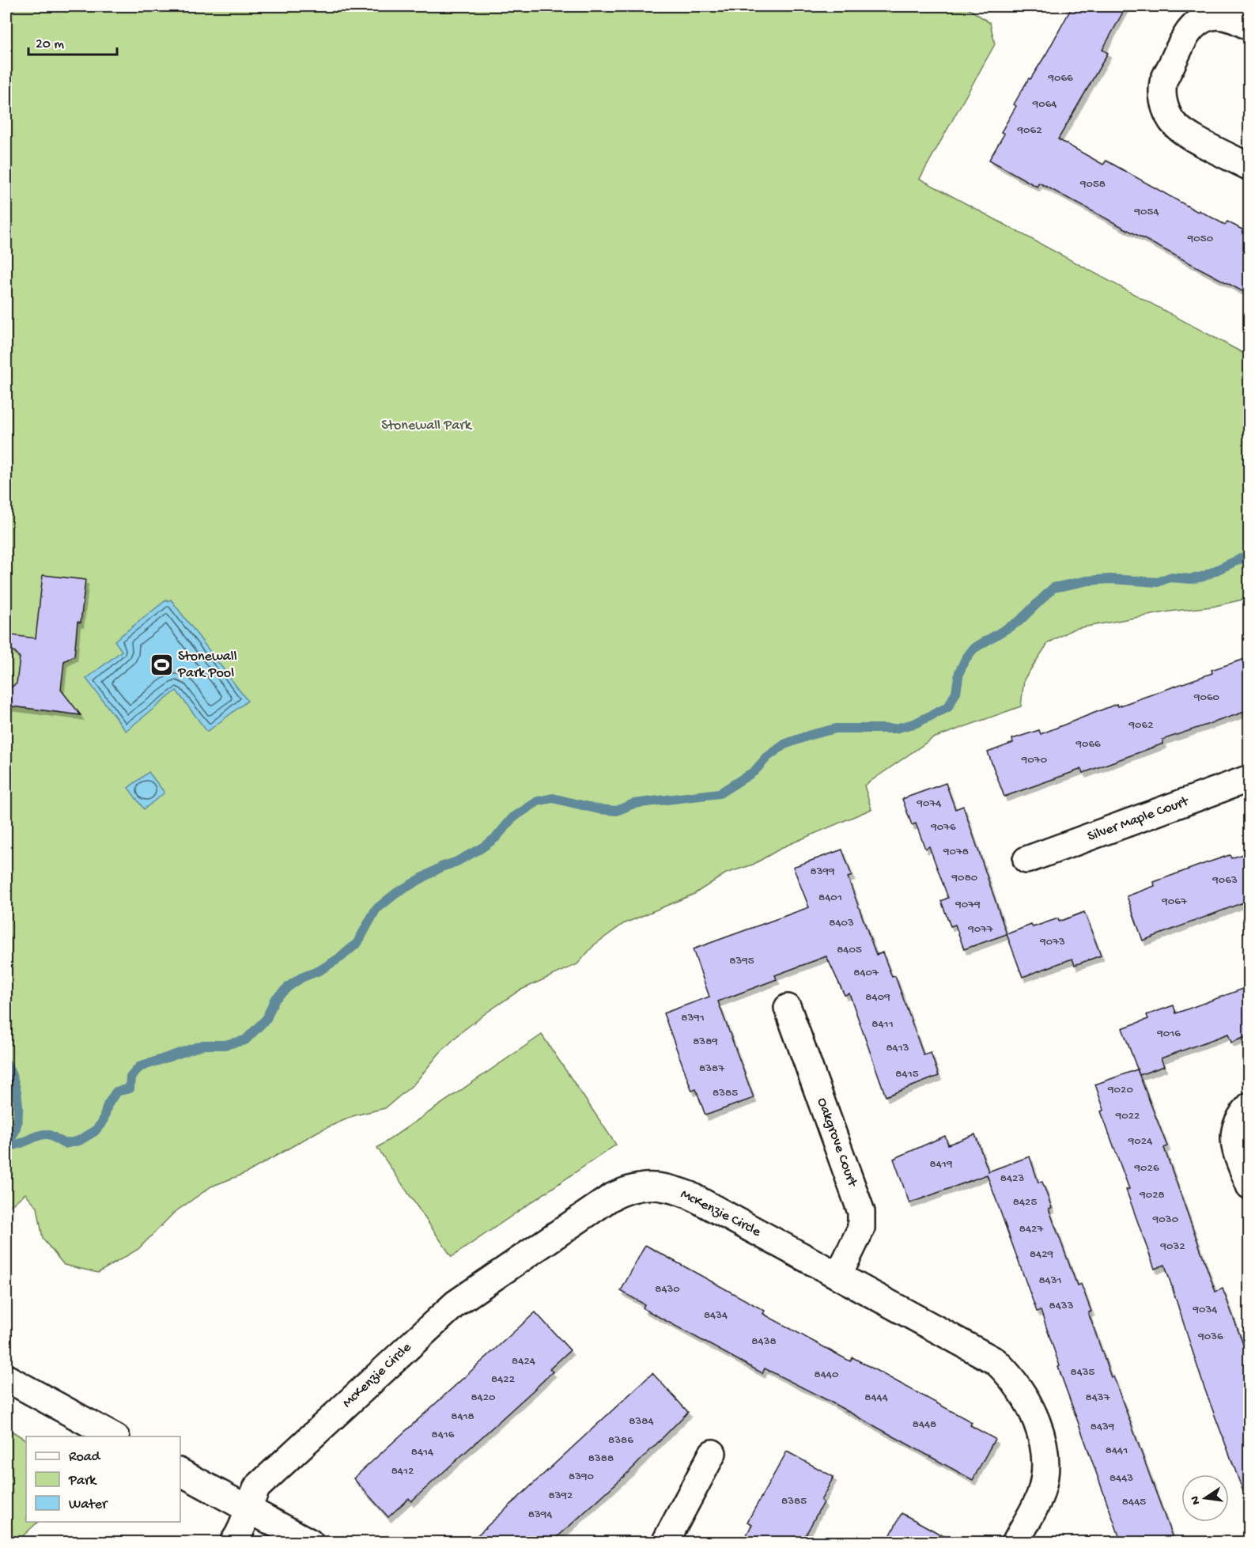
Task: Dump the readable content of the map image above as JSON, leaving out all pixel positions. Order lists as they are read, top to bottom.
{
  "streets": {
    "street": ["Silver Maple Court", "Oakgrove Court", "McKenzie Circle"]
  },
  "crossings": [
    ["Oakgrove Court", "McKenzie Circle"]
  ],
  "parks": ["Stonewall Park"],
  "places": {
    "sports": ["Stonewall Park Pool"]
  },
  "house_numbers": [
    "9066",
    "9064",
    "9062",
    "9058",
    "9054",
    "9050",
    "9060",
    "9062",
    "9066",
    "9070",
    "9074",
    "9076",
    "9078",
    "8399",
    "9080",
    "9063",
    "8401",
    "9067",
    "9079",
    "8403",
    "9077",
    "9073",
    "8405",
    "8395",
    "8407",
    "8409",
    "8391",
    "8411",
    "9016",
    "8389",
    "8413",
    "8387",
    "8415",
    "9020",
    "8385",
    "9022",
    "9024",
    "8419",
    "9026",
    "8423",
    "9028",
    "8425",
    "9030",
    "8427",
    "9032",
    "8429",
    "8431",
    "8430",
    "8433",
    "9034",
    "8434",
    "9036",
    "8438",
    "8424",
    "8435",
    "8440",
    "8422",
    "8420",
    "8444",
    "8437",
    "8418",
    "8384",
    "8448",
    "8439",
    "8416",
    "8386",
    "8441",
    "8414",
    "8388",
    "8412",
    "8390",
    "8443",
    "8392",
    "8385",
    "8445",
    "8394"
  ],
  "legend": ["Road", "Park", "Water"],
  "scale_bar": "20 m",
  "north": "left"
}
